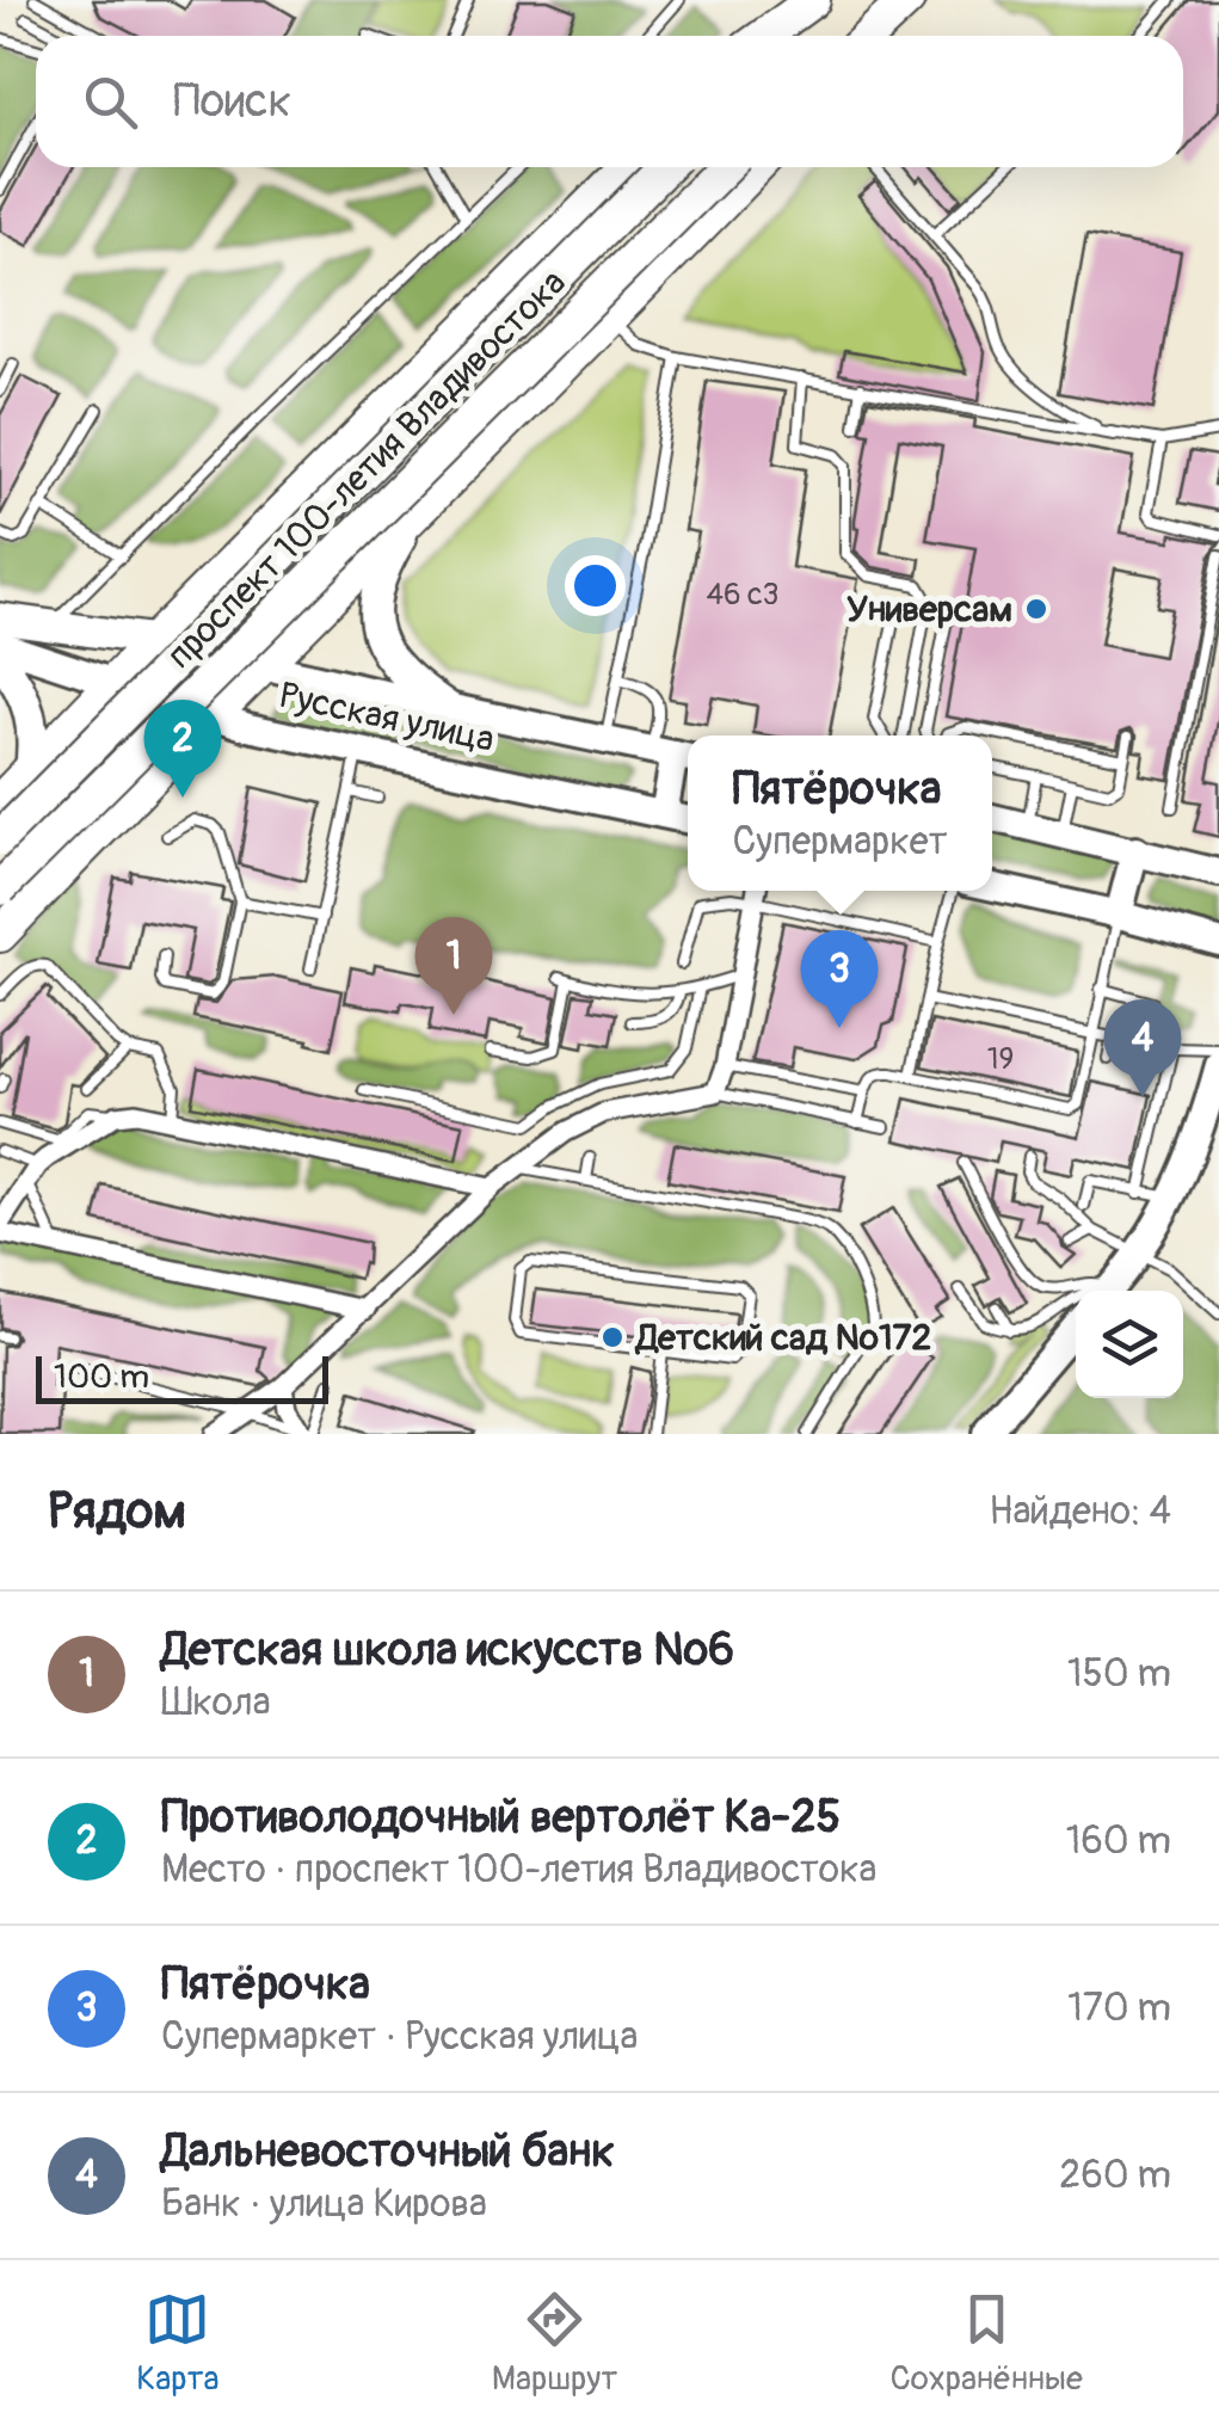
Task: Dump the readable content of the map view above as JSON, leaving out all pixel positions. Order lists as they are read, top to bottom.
{
  "streets": {
    "highway": ["проспект 100-летия Владивостока"],
    "main road": ["Русская улица"]
  },
  "places": ["Универсам", "Детский сад №172"],
  "house_numbers": ["46 с3", "19"],
  "scale_bar": "100 m",
  "page": {
    "search": "Поиск",
    "pins": [
      "2",
      "1",
      "3",
      "4"
    ],
    "popup": ["Пятёрочка", "Супермаркет"],
    "scale": "100 m",
    "heading": ["Рядом", "Найдено: 4"],
    "list": [
      {
        "mark": "1",
        "name": "Детская школа искусств №6",
        "note": "Школа",
        "value": "150 m"
      },
      {
        "mark": "2",
        "name": "Противолодочный вертолёт Ка-25",
        "note": "Место · проспект 100-летия Владивостока",
        "value": "160 m"
      },
      {
        "mark": "3",
        "name": "Пятёрочка",
        "note": "Супермаркет · Русская улица",
        "value": "170 m"
      },
      {
        "mark": "4",
        "name": "Дальневосточный банк",
        "note": "Банк · улица Кирова",
        "value": "260 m"
      }
    ],
    "nav": ["Карта", "Маршрут", "Сохранённые"]
  }
}
